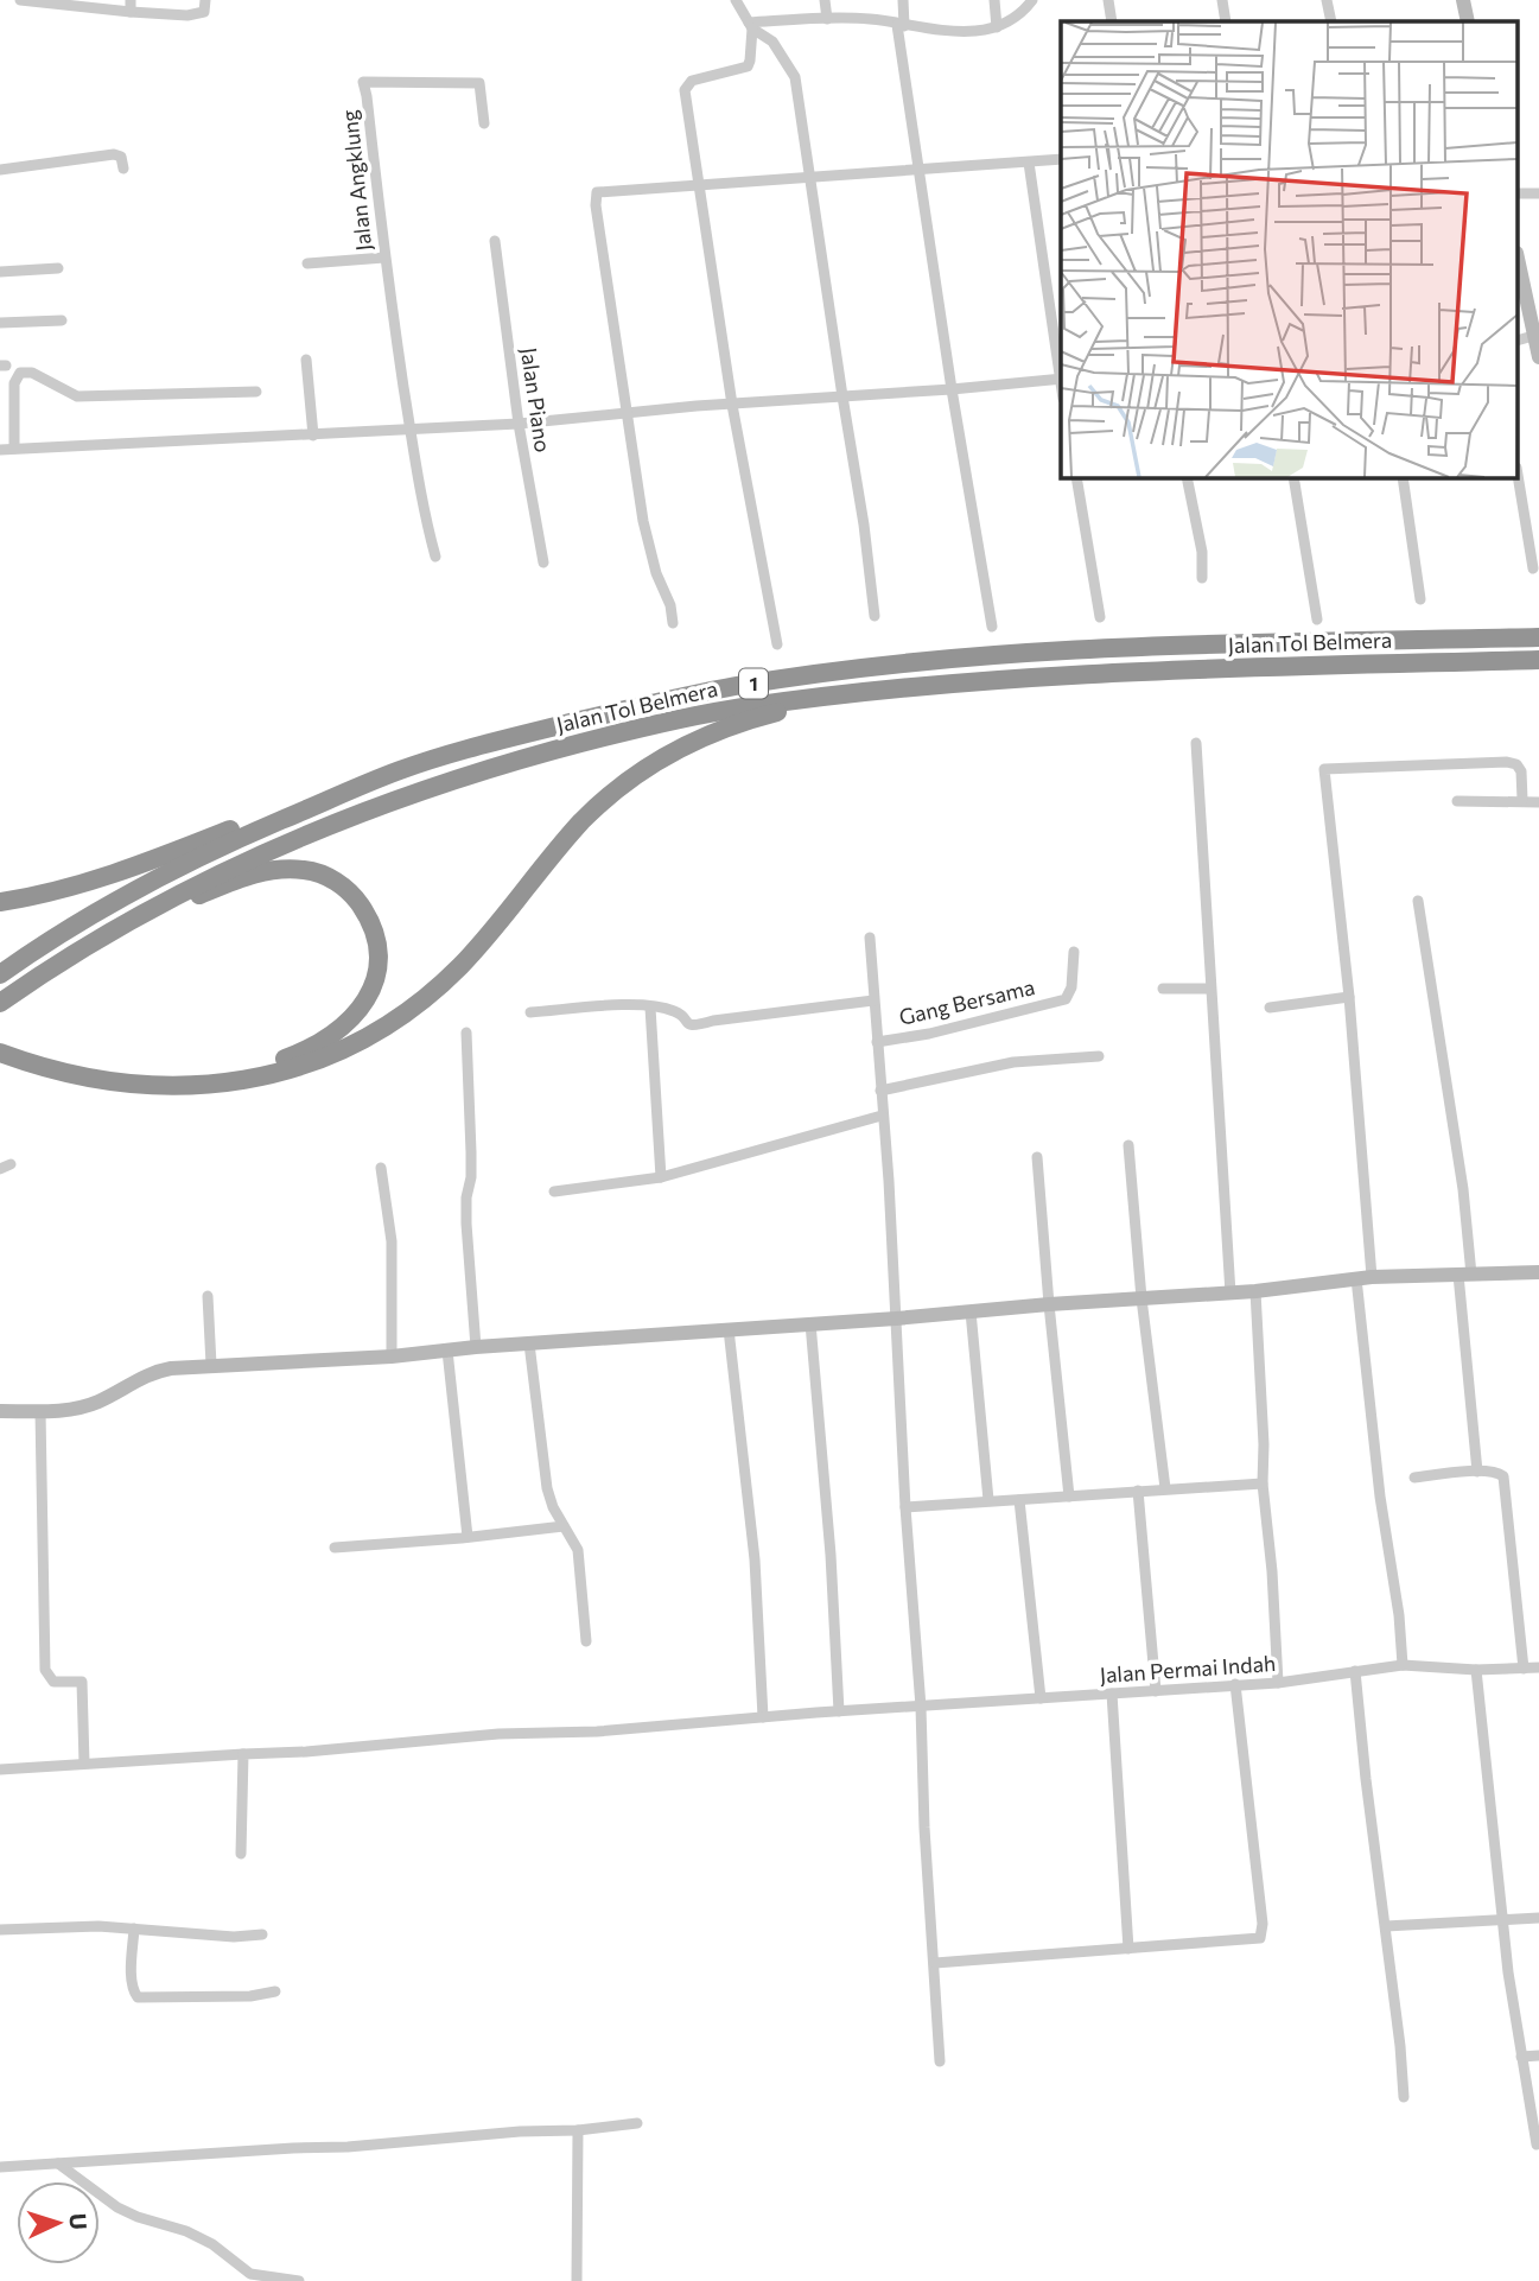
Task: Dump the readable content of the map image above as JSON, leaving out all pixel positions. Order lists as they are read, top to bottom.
{
  "streets": {
    "highway": ["Jalan Tol Belmera", "1"],
    "street": [
      "Jalan Angklung",
      "Jalan Piano",
      "Gang Bersama",
      "Jalan Permai Indah"
    ]
  },
  "north": "right"
}
